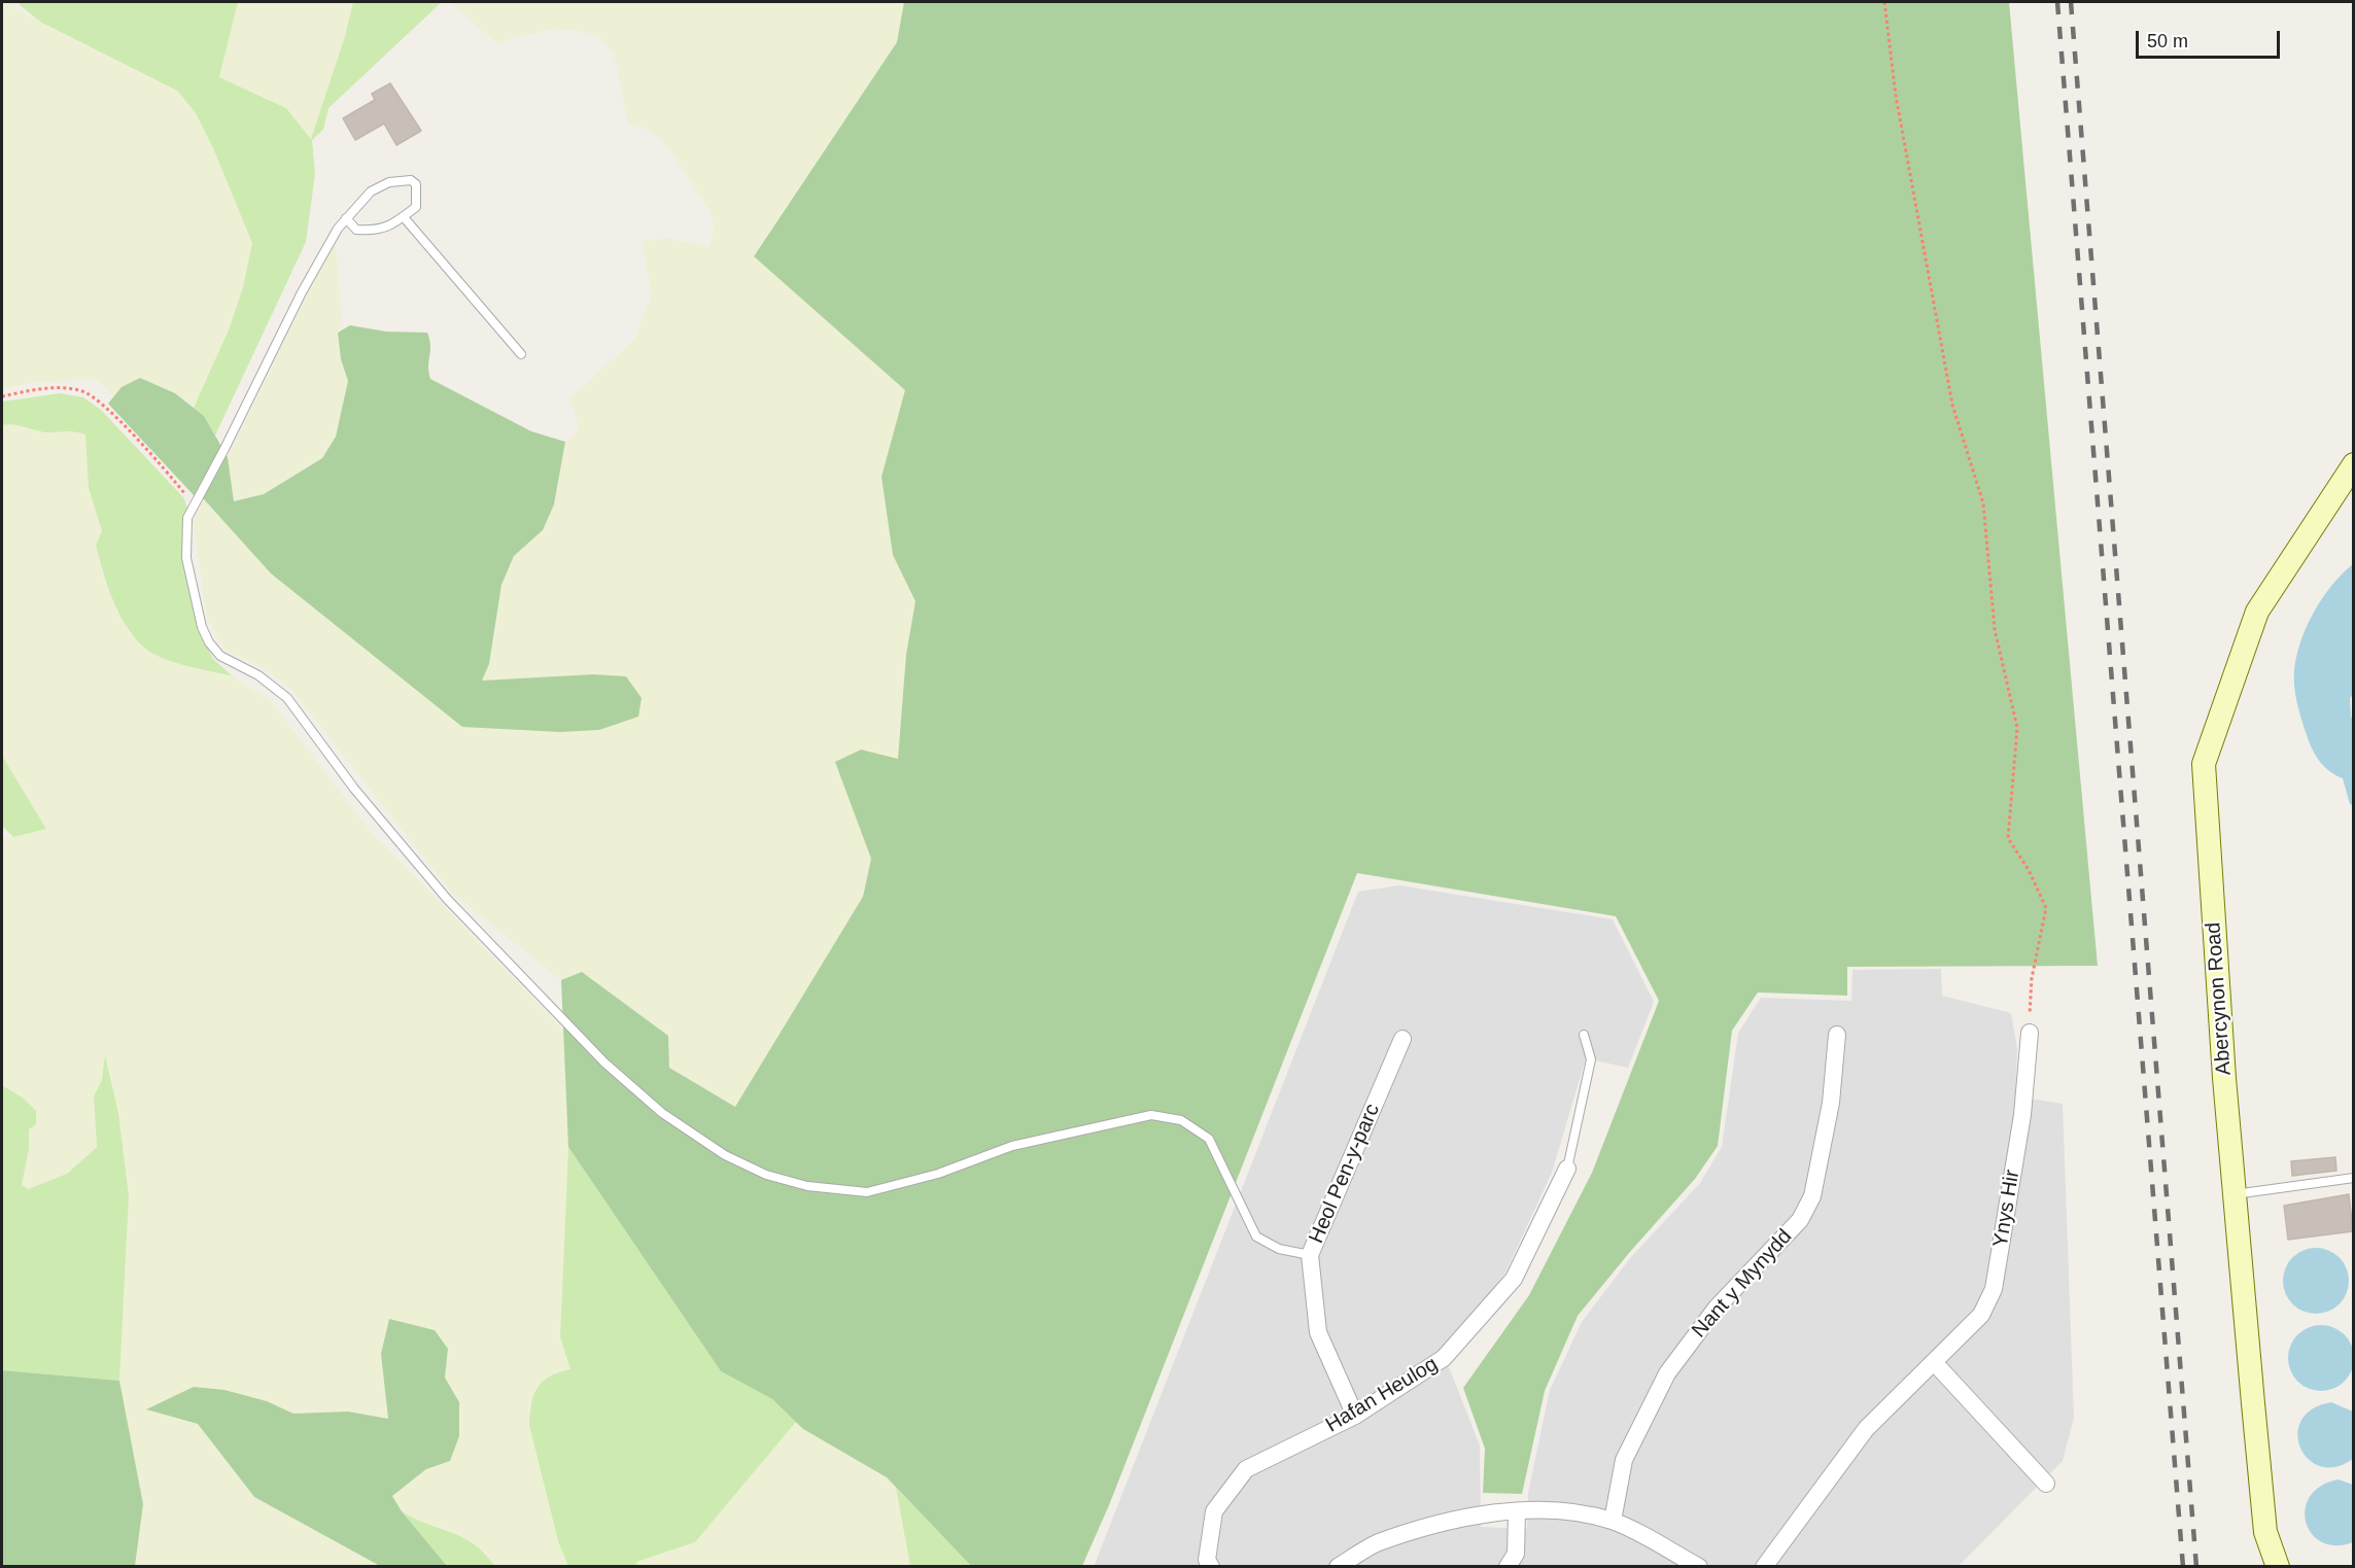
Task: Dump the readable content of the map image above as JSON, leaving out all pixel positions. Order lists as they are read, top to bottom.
{
  "streets": {
    "street": [
      "Abercynon Road",
      "Heol Pen-y-parc",
      "Ynys Hir",
      "Nant y Mynydd",
      "Hafan Heulog"
    ]
  },
  "crossings": [
    ["Heol Pen-y-parc", "Hafan Heulog"]
  ],
  "scale_bar": "50 m"
}
